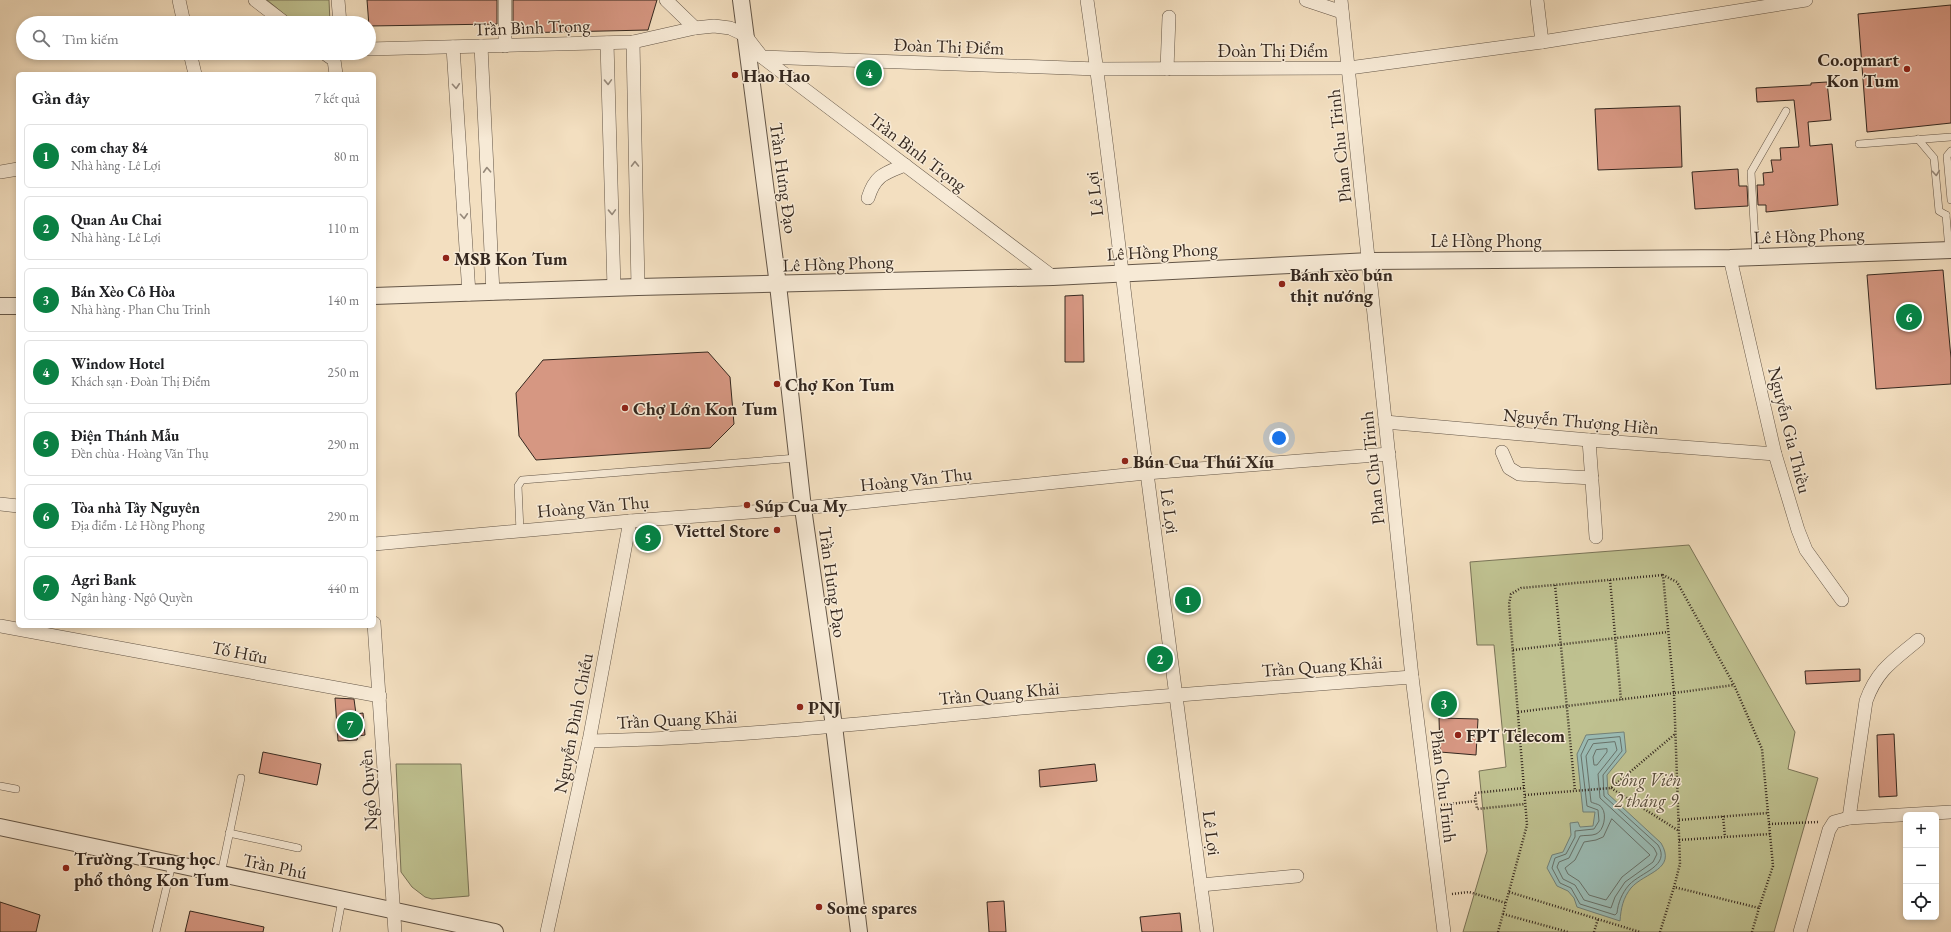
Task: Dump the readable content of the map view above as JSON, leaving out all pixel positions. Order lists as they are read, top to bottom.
{
  "streets": {
    "street": [
      "Trần Bình Trọng",
      "Đoàn Thị Điểm",
      "Phan Chu Trinh",
      "Trần Hưng Đạo",
      "Lê Lợi",
      "Lê Hồng Phong",
      "Nguyễn Thượng Hiền",
      "Nguyễn Gia Thiều",
      "Hoàng Văn Thụ",
      "Tố Hữu",
      "Trần Quang Khải",
      "Nguyễn Đình Chiểu",
      "Ngô Quyền",
      "Trần Phú"
    ]
  },
  "crossings": [
    ["Trần Bình Trọng", "Đoàn Thị Điểm"],
    ["Trần Bình Trọng", "Trần Hưng Đạo"],
    ["Trần Bình Trọng", "Lê Hồng Phong"],
    ["Đoàn Thị Điểm", "Phan Chu Trinh"],
    ["Đoàn Thị Điểm", "Lê Lợi"],
    ["Phan Chu Trinh", "Lê Hồng Phong"],
    ["Phan Chu Trinh", "Nguyễn Thượng Hiền"],
    ["Phan Chu Trinh", "Hoàng Văn Thụ"],
    ["Phan Chu Trinh", "Trần Quang Khải"],
    ["Trần Hưng Đạo", "Lê Hồng Phong"],
    ["Trần Hưng Đạo", "Hoàng Văn Thụ"],
    ["Trần Hưng Đạo", "Trần Quang Khải"],
    ["Lê Lợi", "Lê Hồng Phong"],
    ["Lê Lợi", "Hoàng Văn Thụ"],
    ["Lê Lợi", "Trần Quang Khải"],
    ["Lê Hồng Phong", "Nguyễn Gia Thiều"],
    ["Nguyễn Thượng Hiền", "Nguyễn Gia Thiều"],
    ["Hoàng Văn Thụ", "Nguyễn Đình Chiểu"],
    ["Tố Hữu", "Ngô Quyền"],
    ["Trần Quang Khải", "Nguyễn Đình Chiểu"],
    ["Ngô Quyền", "Trần Phú"]
  ],
  "parks": ["Công Viên 2 tháng 9"],
  "places": [
    "Co.opmart Kon Tum",
    "Hao Hao",
    "MSB Kon Tum",
    "Bánh xèo bún thịt nướng",
    "Chợ Kon Tum",
    "Chợ Lớn Kon Tum",
    "Bún Cua Thúi Xíu",
    "Súp Cua My",
    "Viettel Store",
    "PNJ",
    "FPT Telecom",
    "Trường Trung học phổ thông Kon Tum",
    "Some spares"
  ],
  "page": {
    "search": "Tìm kiếm",
    "pins": [
      "4",
      "6",
      "5",
      "1",
      "2",
      "3",
      "7"
    ],
    "heading": ["Gần đây", "7 kết quả"],
    "list": [
      {
        "mark": "1",
        "name": "com chay 84",
        "note": "Nhà hàng · Lê Lợi",
        "value": "80 m"
      },
      {
        "mark": "2",
        "name": "Quan Au Chai",
        "note": "Nhà hàng · Lê Lợi",
        "value": "110 m"
      },
      {
        "mark": "3",
        "name": "Bán Xèo Cô Hòa",
        "note": "Nhà hàng · Phan Chu Trinh",
        "value": "140 m"
      },
      {
        "mark": "4",
        "name": "Window Hotel",
        "note": "Khách sạn · Đoàn Thị Điểm",
        "value": "250 m"
      },
      {
        "mark": "5",
        "name": "Điện Thánh Mẫu",
        "note": "Đền chùa · Hoàng Văn Thụ",
        "value": "290 m"
      },
      {
        "mark": "6",
        "name": "Tòa nhà Tây Nguyên",
        "note": "Địa điểm · Lê Hồng Phong",
        "value": "290 m"
      },
      {
        "mark": "7",
        "name": "Agri Bank",
        "note": "Ngân hàng · Ngô Quyền",
        "value": "440 m"
      }
    ],
    "map_buttons": ["+", "−"]
  }
}
